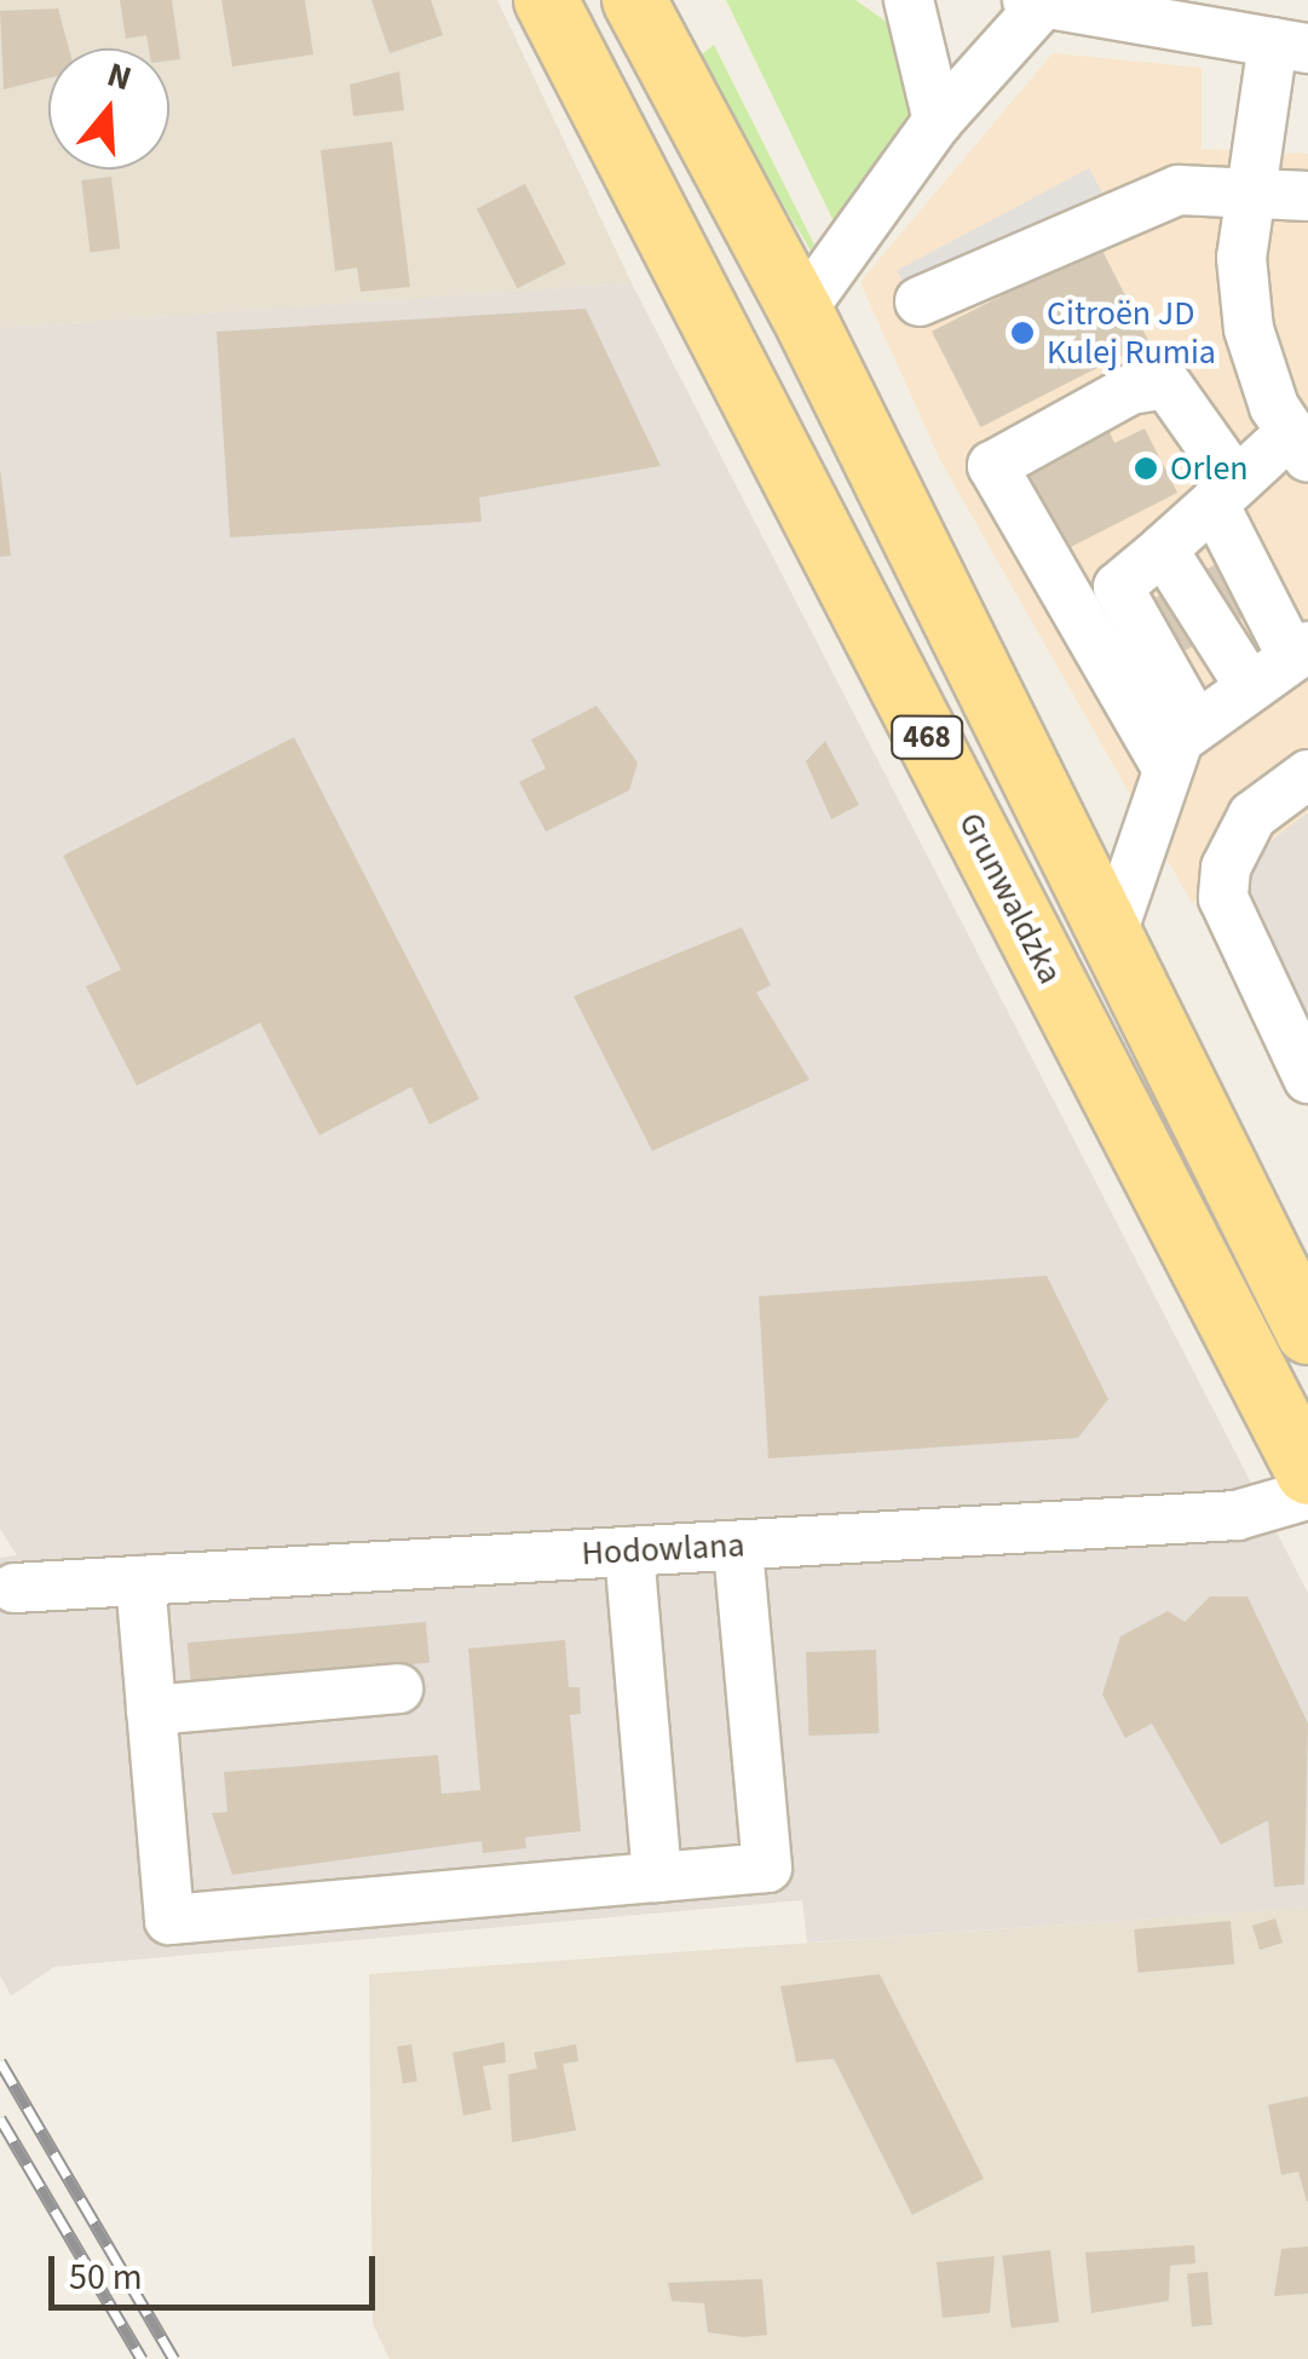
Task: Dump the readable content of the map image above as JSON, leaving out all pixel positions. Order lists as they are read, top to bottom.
{
  "streets": {
    "main road": ["468", "Grunwaldzka"],
    "street": ["Hodowlana"]
  },
  "places": ["Citroën JD Kulej Rumia", "Orlen"],
  "scale_bar": "50 m",
  "north": "top"
}
